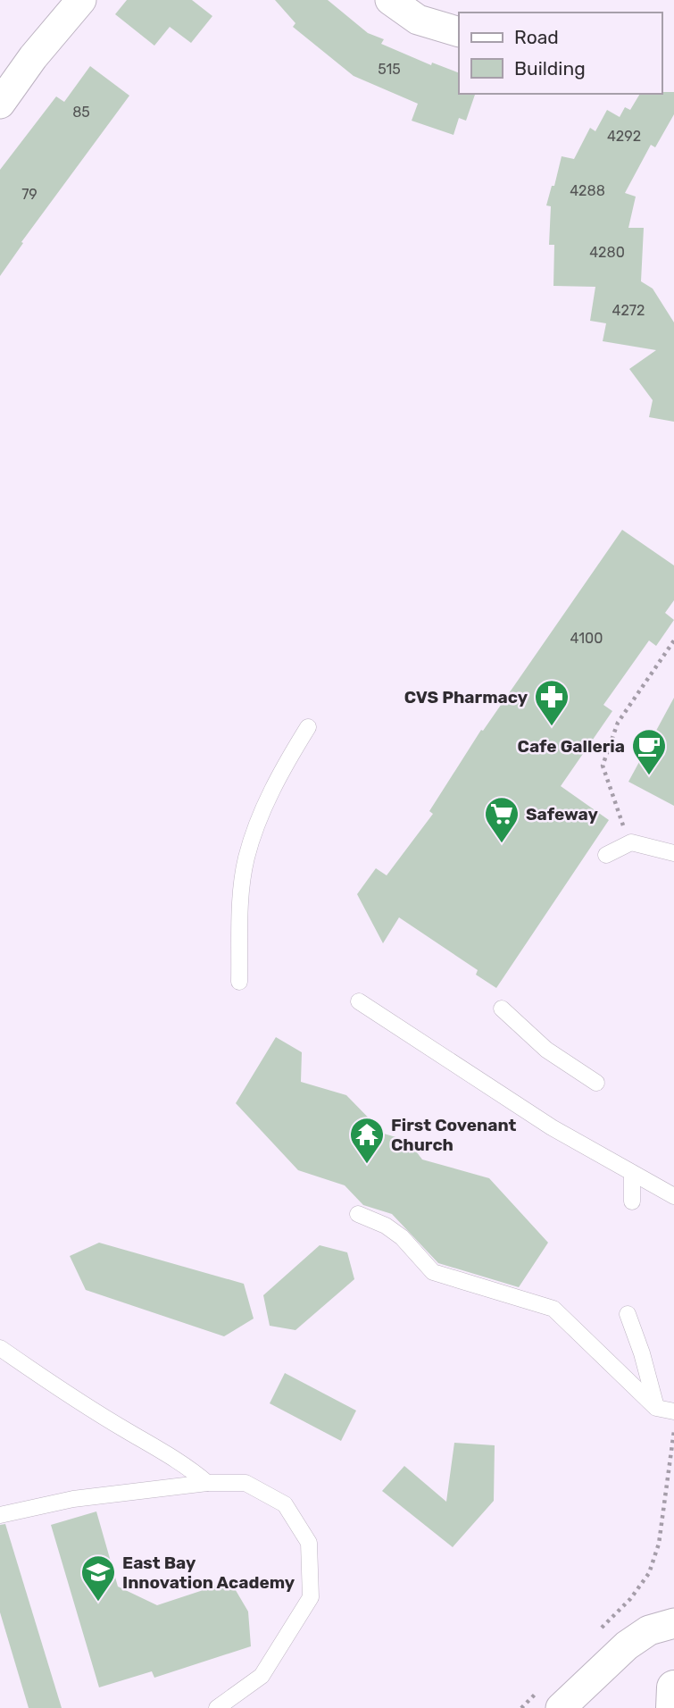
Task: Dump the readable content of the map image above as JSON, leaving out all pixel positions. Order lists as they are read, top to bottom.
{
  "places": {
    "pharmacy": ["CVS Pharmacy"],
    "cafe": ["Cafe Galleria"],
    "supermarket": ["Safeway"],
    "temple": ["First Covenant Church"],
    "school or university": ["East Bay Innovation Academy"]
  },
  "house_numbers": [
    "515",
    "85",
    "4292",
    "4288",
    "79",
    "4280",
    "4272",
    "4100"
  ],
  "legend": ["Road", "Building"]
}
